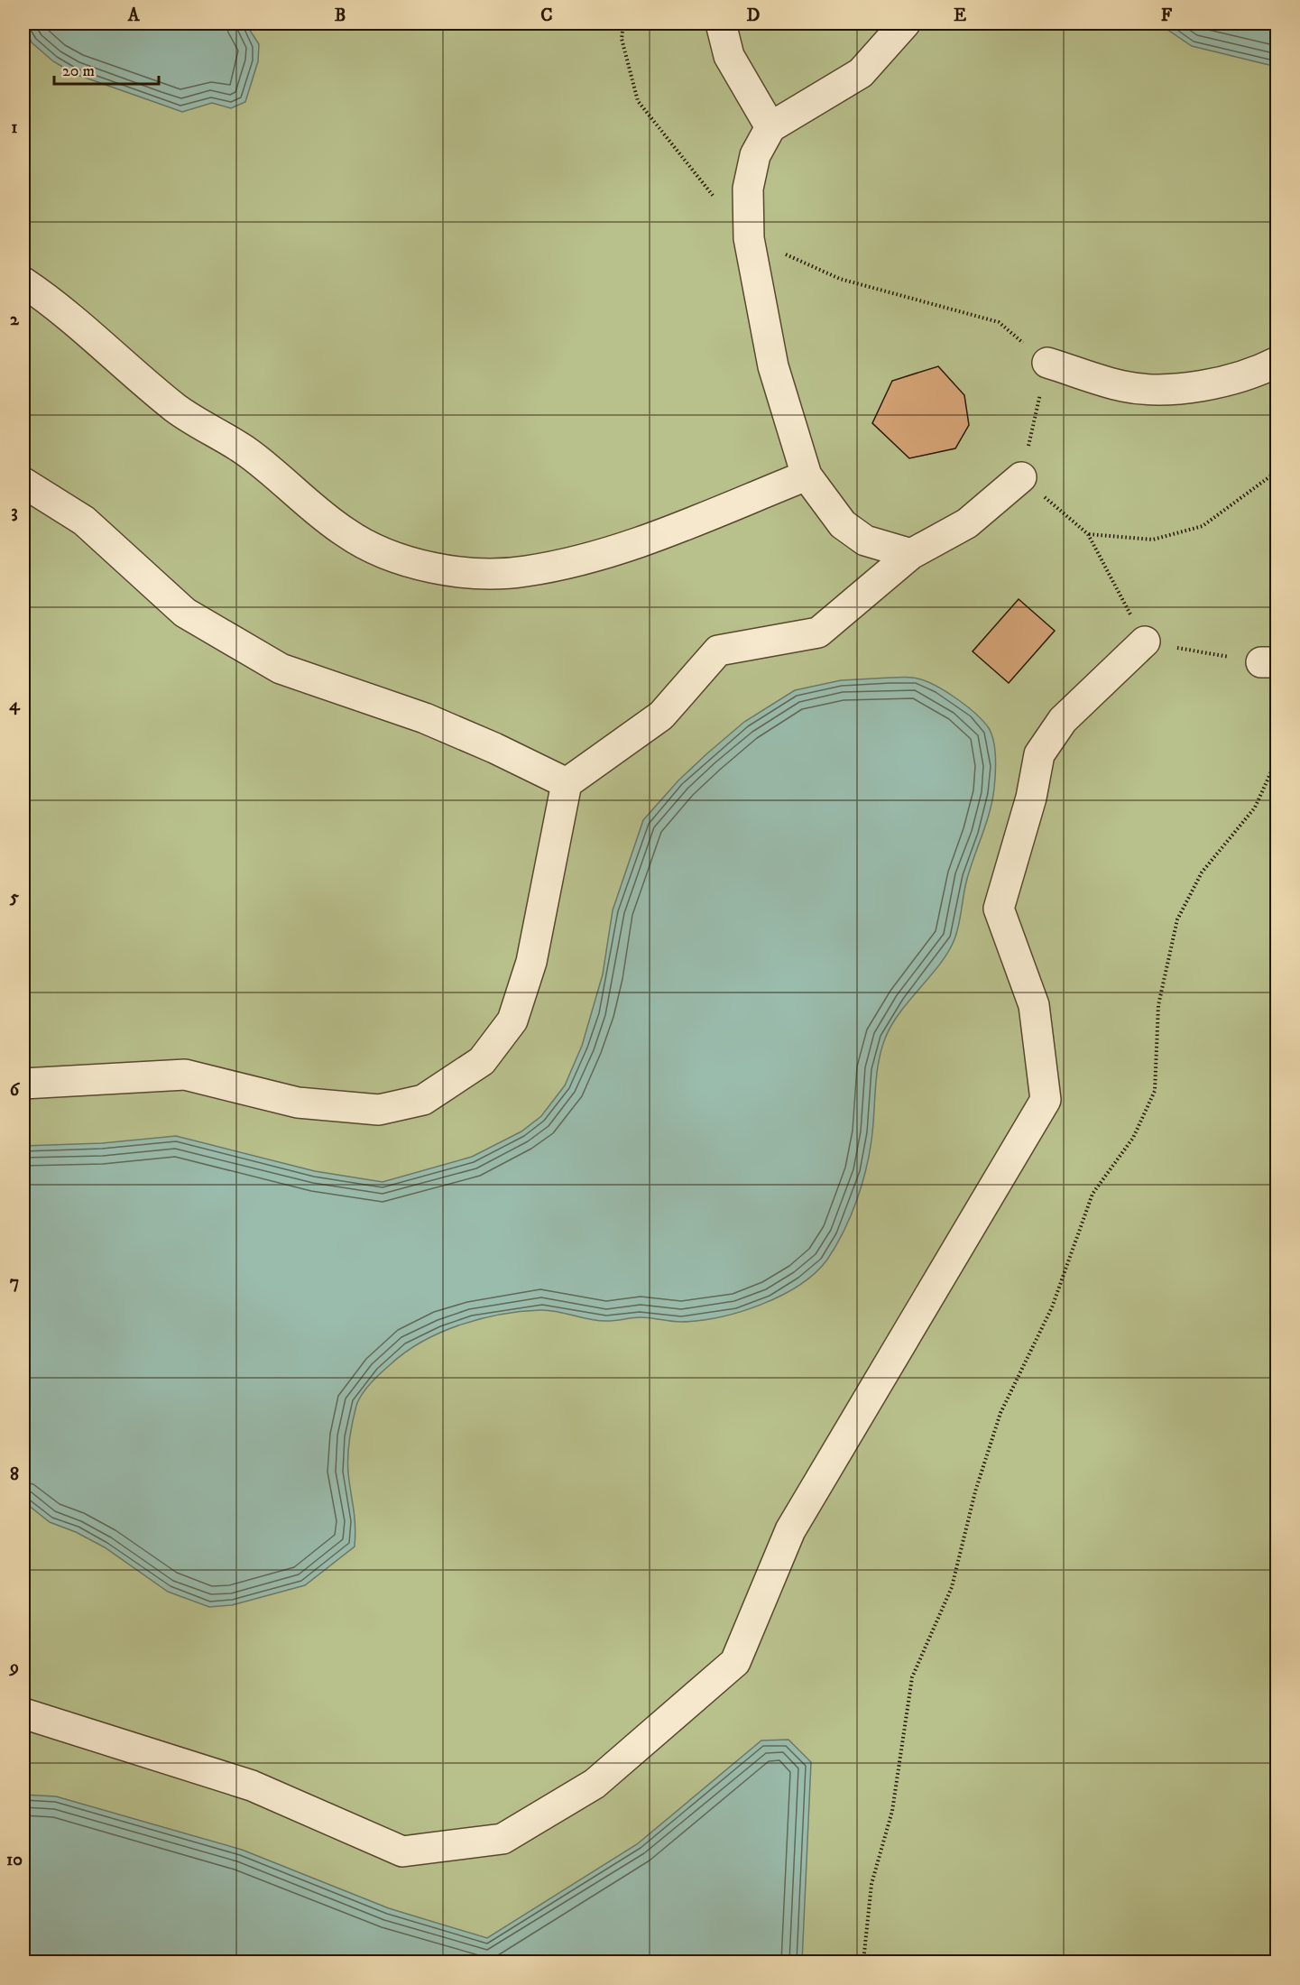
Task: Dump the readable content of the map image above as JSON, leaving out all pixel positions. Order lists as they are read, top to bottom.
{
  "scale_bar": "20 m",
  "grid": {
    "columns": [
      "A",
      "B",
      "C",
      "D",
      "E",
      "F"
    ],
    "rows": [
      "1",
      "2",
      "3",
      "4",
      "5",
      "6",
      "7",
      "8",
      "9",
      "10"
    ]
  }
}
